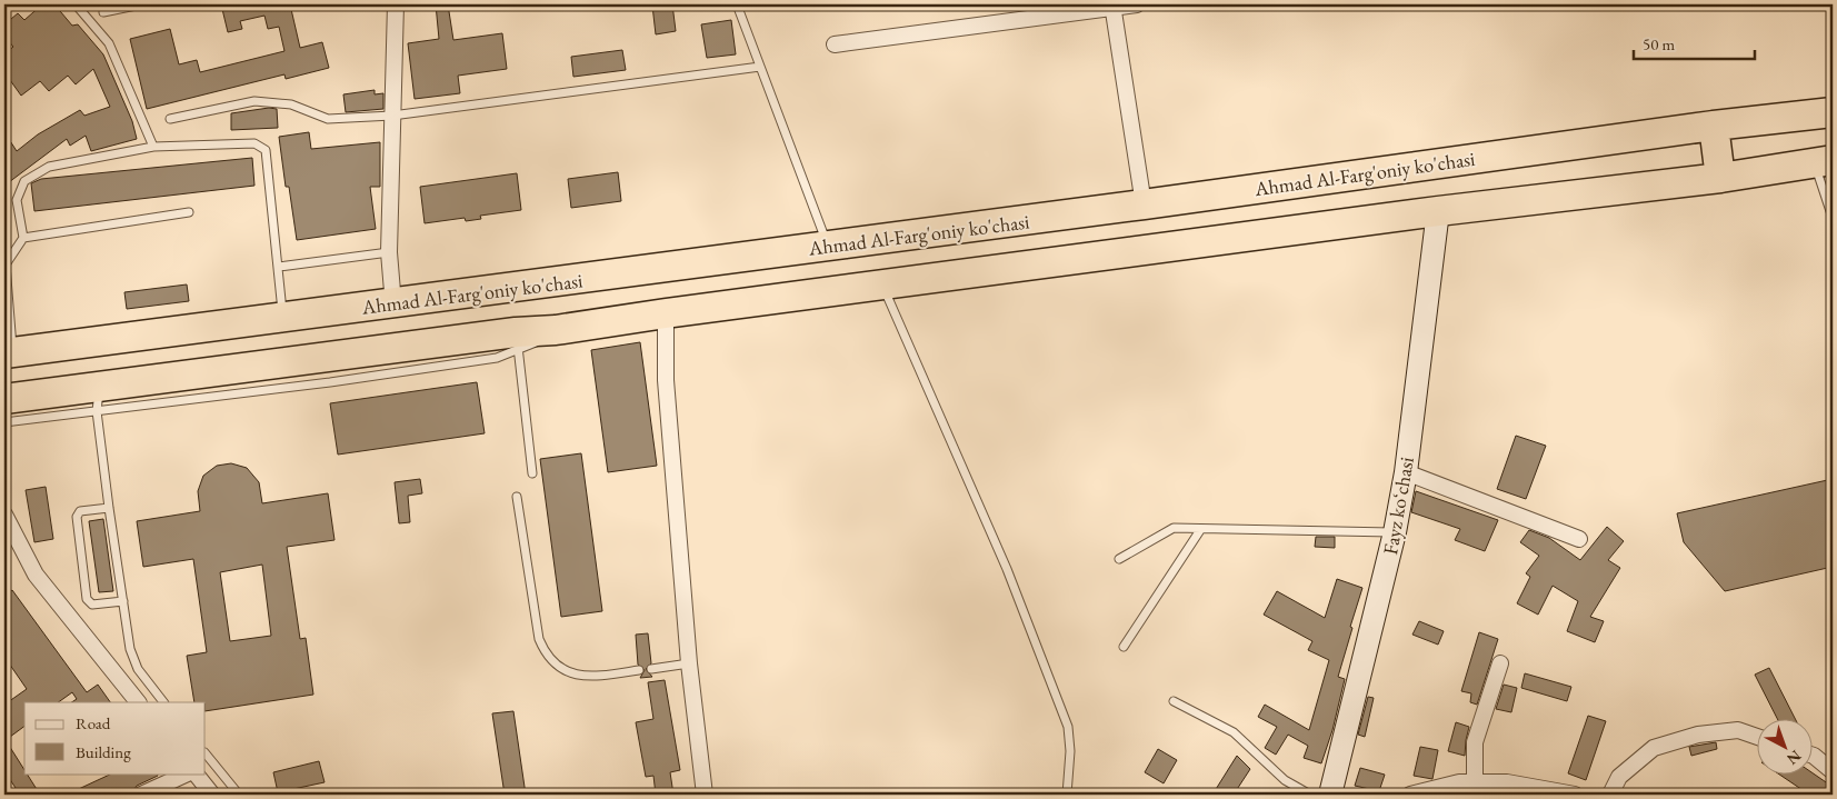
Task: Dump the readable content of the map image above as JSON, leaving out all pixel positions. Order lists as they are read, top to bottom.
{
  "streets": {
    "highway": ["Ahmad Al-Farg'oniy ko'chasi"],
    "street": ["Fayz koʻchasi"]
  },
  "legend": ["Road", "Building"],
  "scale_bar": "50 m",
  "north": "bottom right"
}
